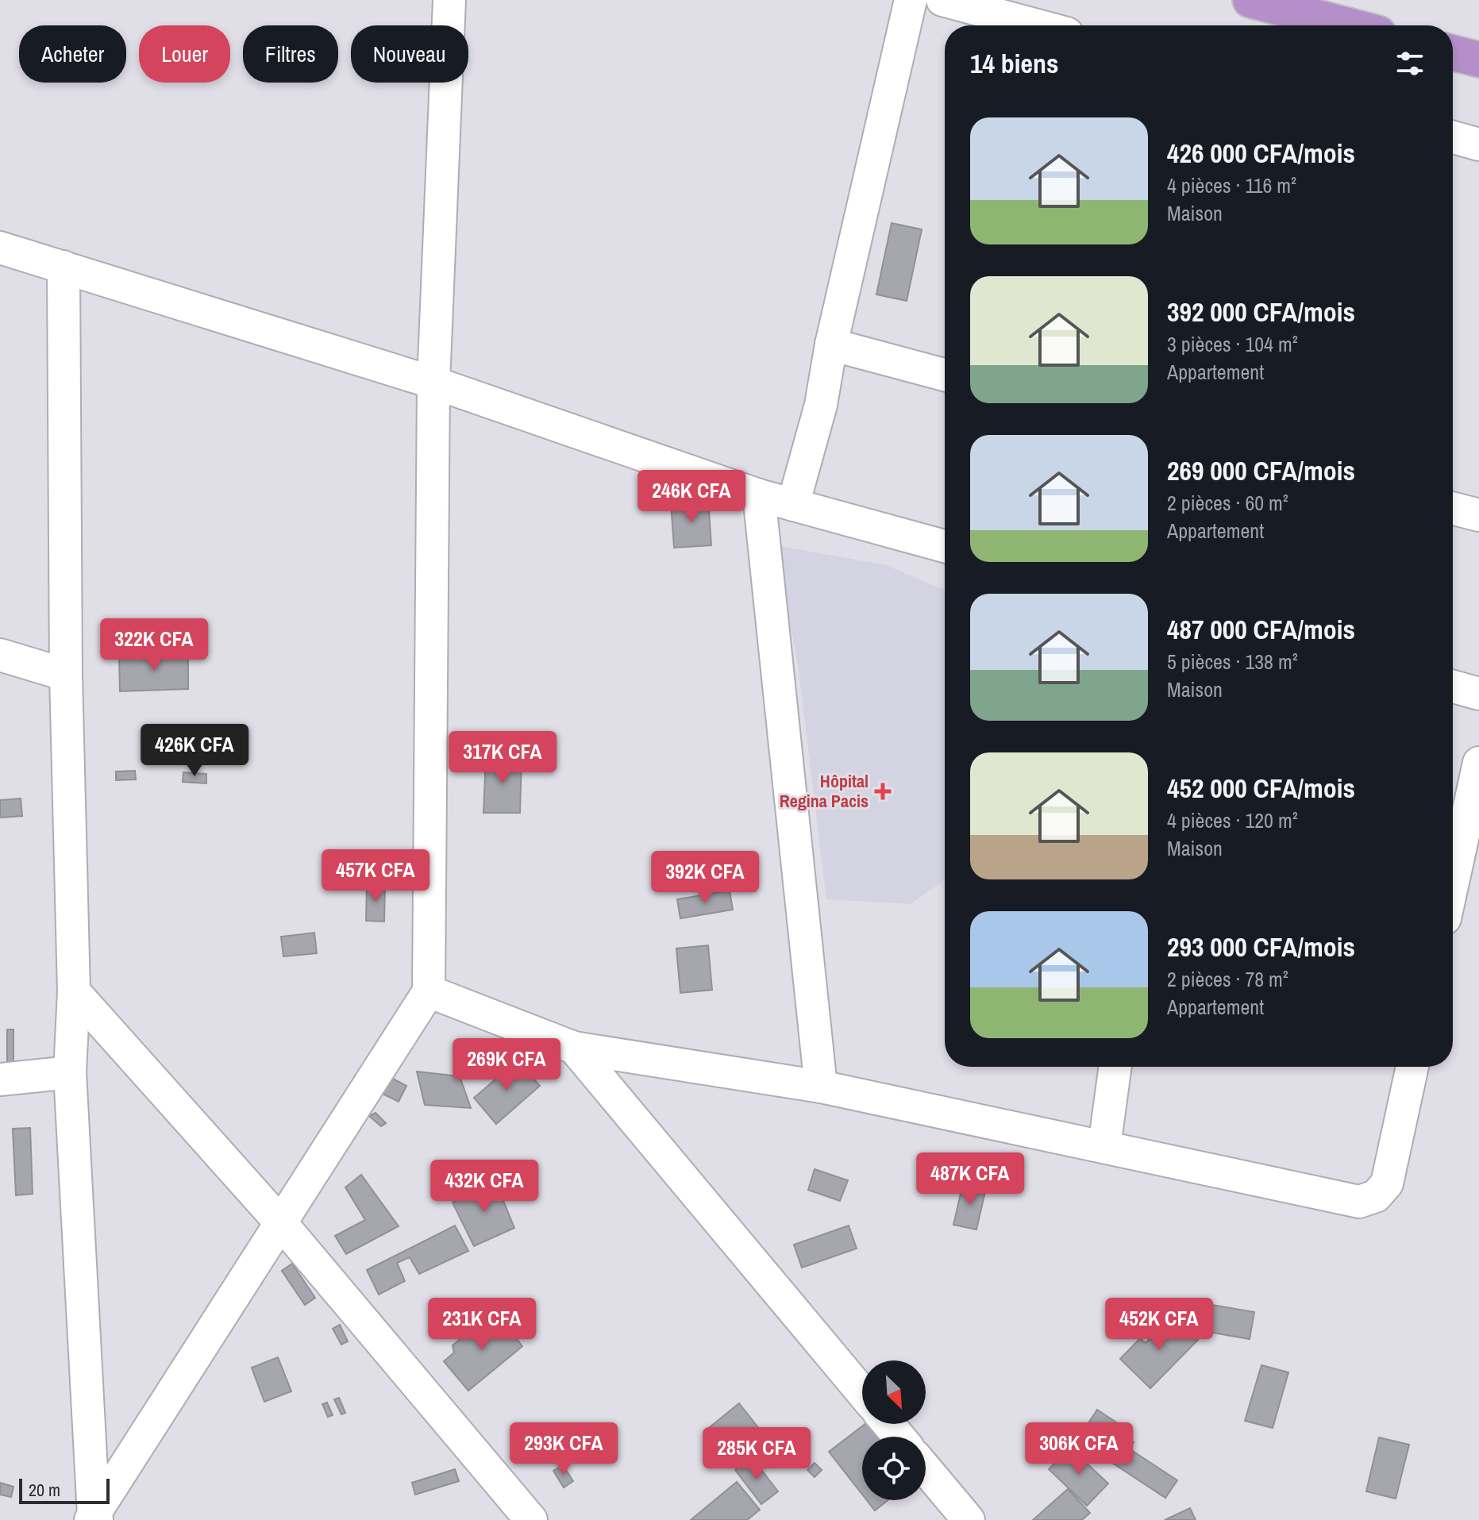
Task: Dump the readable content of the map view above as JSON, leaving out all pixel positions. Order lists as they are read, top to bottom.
{
  "places": {
    "health": ["Hôpital Regina Pacis"]
  },
  "scale_bar": "20 m",
  "north": "bottom right",
  "page": {
    "chip": [
      "Acheter",
      "Louer",
      "Filtres",
      "Nouveau"
    ],
    "heading": "14 biens",
    "list": [
      {
        "name": "426 000 CFA/mois",
        "note": "4 pièces · 116 m² · Maison"
      },
      {
        "name": "392 000 CFA/mois",
        "note": "3 pièces · 104 m² · Appartement"
      },
      {
        "name": "269 000 CFA/mois",
        "note": "2 pièces · 60 m² · Appartement"
      },
      {
        "name": "487 000 CFA/mois",
        "note": "5 pièces · 138 m² · Maison"
      },
      {
        "name": "452 000 CFA/mois",
        "note": "4 pièces · 120 m² · Maison"
      },
      {
        "name": "293 000 CFA/mois",
        "note": "2 pièces · 78 m² · Appartement"
      }
    ],
    "price": [
      "246K CFA",
      "322K CFA",
      "426K CFA",
      "317K CFA",
      "457K CFA",
      "392K CFA",
      "269K CFA",
      "487K CFA",
      "432K CFA",
      "231K CFA",
      "452K CFA",
      "293K CFA",
      "306K CFA",
      "285K CFA"
    ],
    "scale": "20 m"
  }
}
